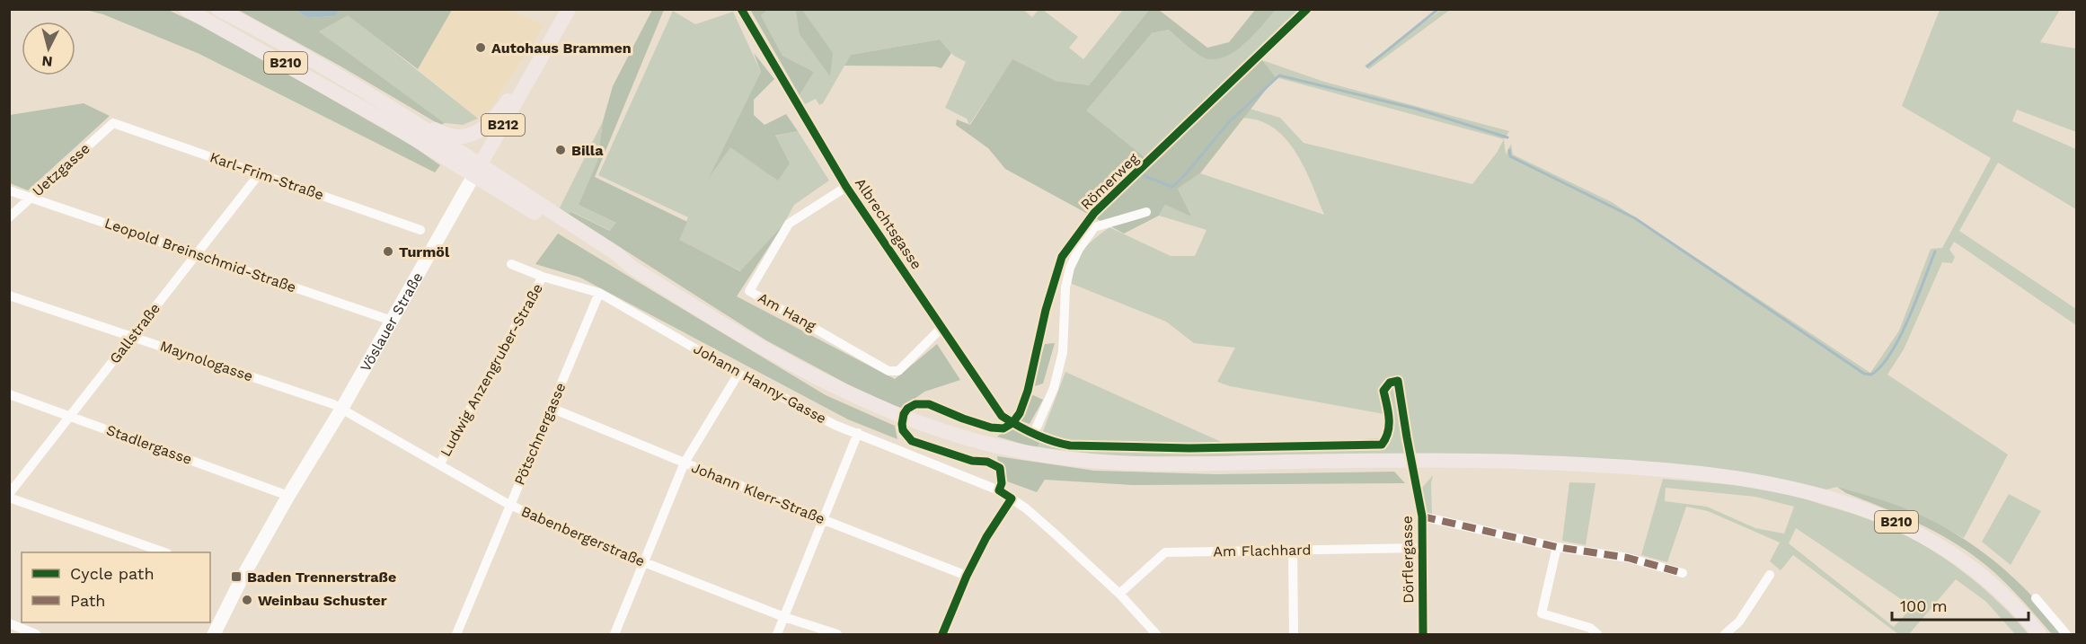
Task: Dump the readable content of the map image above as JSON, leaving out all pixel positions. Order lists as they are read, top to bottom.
{
  "streets": {
    "main road": ["B210", "B212", "Vöslauer Straße"],
    "street": [
      "Uetzgasse",
      "Karl-Frim-Straße",
      "Albrechtsgasse",
      "Leopold Breinschmid-Straße",
      "Am Hang",
      "Gallstraße",
      "Maynologasse",
      "Ludwig Anzengruber-Straße",
      "Johann Hanny-Gasse",
      "Pötschnergasse",
      "Stadlergasse",
      "Johann Klerr-Straße",
      "Babenbergerstraße",
      "Am Flachhard",
      "Dörflergasse"
    ],
    "cycle path": ["Römerweg"]
  },
  "crossings": [
    ["B210", "Vöslauer Straße"],
    ["Uetzgasse", "Karl-Frim-Straße"],
    ["Uetzgasse", "Leopold Breinschmid-Straße"],
    ["Karl-Frim-Straße", "Gallstraße"],
    ["Albrechtsgasse", "Am Hang"],
    ["Albrechtsgasse", "Dörflergasse"],
    ["Leopold Breinschmid-Straße", "Vöslauer Straße"],
    ["Leopold Breinschmid-Straße", "Gallstraße"],
    ["Vöslauer Straße", "Maynologasse"],
    ["Vöslauer Straße", "Stadlergasse"],
    ["Vöslauer Straße", "Babenbergerstraße"],
    ["Gallstraße", "Maynologasse"],
    ["Gallstraße", "Stadlergasse"],
    ["Maynologasse", "Babenbergerstraße"],
    ["Ludwig Anzengruber-Straße", "Johann Hanny-Gasse"],
    ["Ludwig Anzengruber-Straße", "Babenbergerstraße"],
    ["Johann Hanny-Gasse", "Pötschnergasse"],
    ["Pötschnergasse", "Johann Klerr-Straße"],
    ["Pötschnergasse", "Babenbergerstraße"],
    ["Am Flachhard", "Dörflergasse"]
  ],
  "places": {
    "other": [
      "Autohaus Brammen",
      "Billa",
      "Turmöl",
      "Weinbau Schuster"
    ],
    "transit": ["Baden Trennerstraße"]
  },
  "legend": ["Cycle path", "Path"],
  "scale_bar": "100 m",
  "north": "bottom"
}
